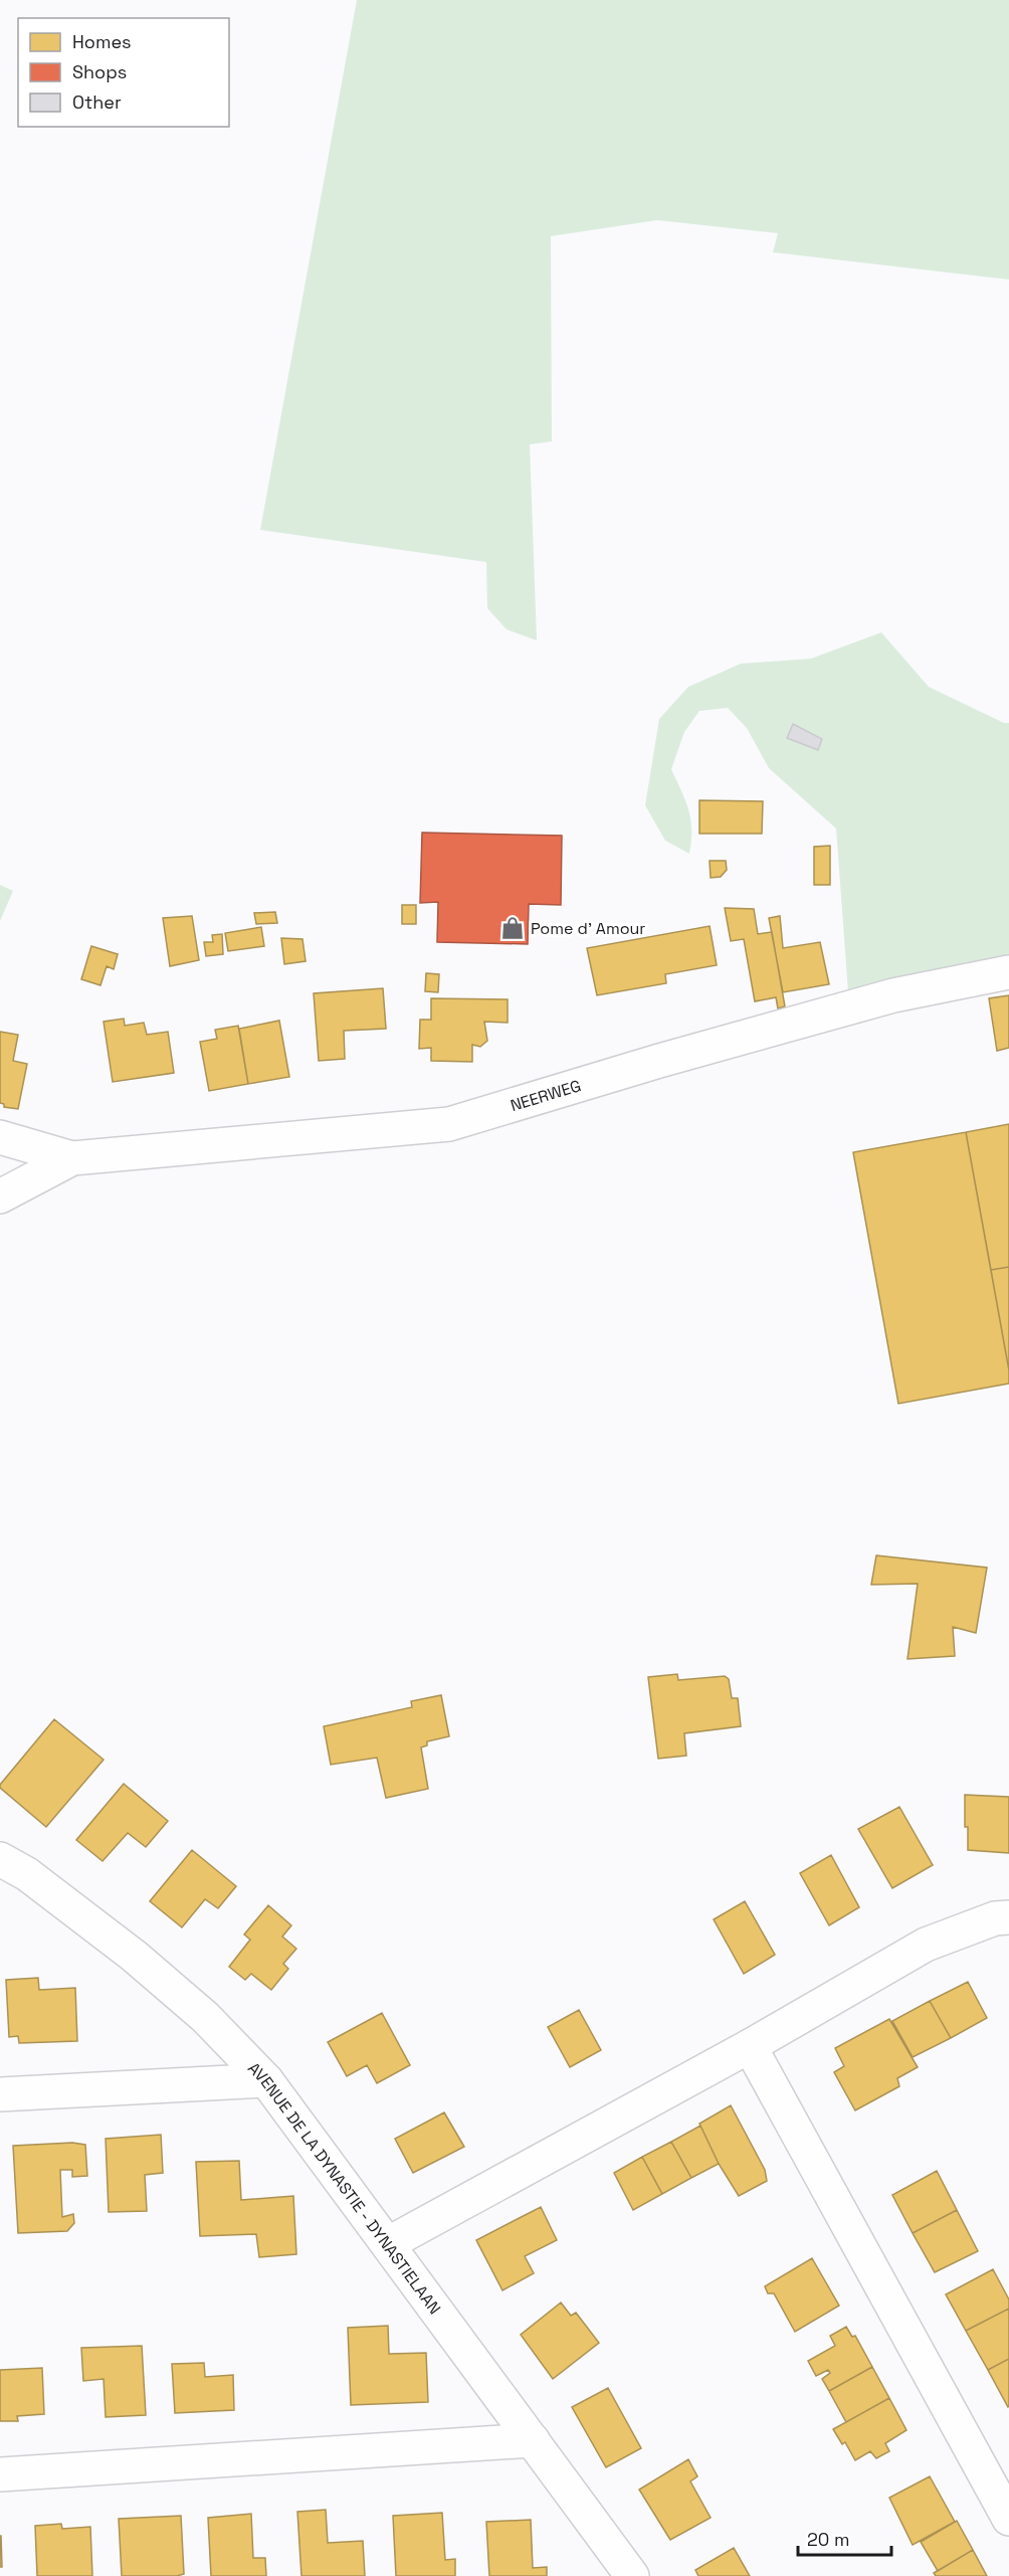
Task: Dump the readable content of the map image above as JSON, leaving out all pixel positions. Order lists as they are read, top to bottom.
{
  "streets": {
    "street": ["NEERWEG", "AVENUE DE LA DYNASTIE - DYNASTIELAAN"]
  },
  "places": {
    "shop": ["Pome d' Amour"]
  },
  "legend": ["Homes", "Shops", "Other"],
  "scale_bar": "20 m"
}
